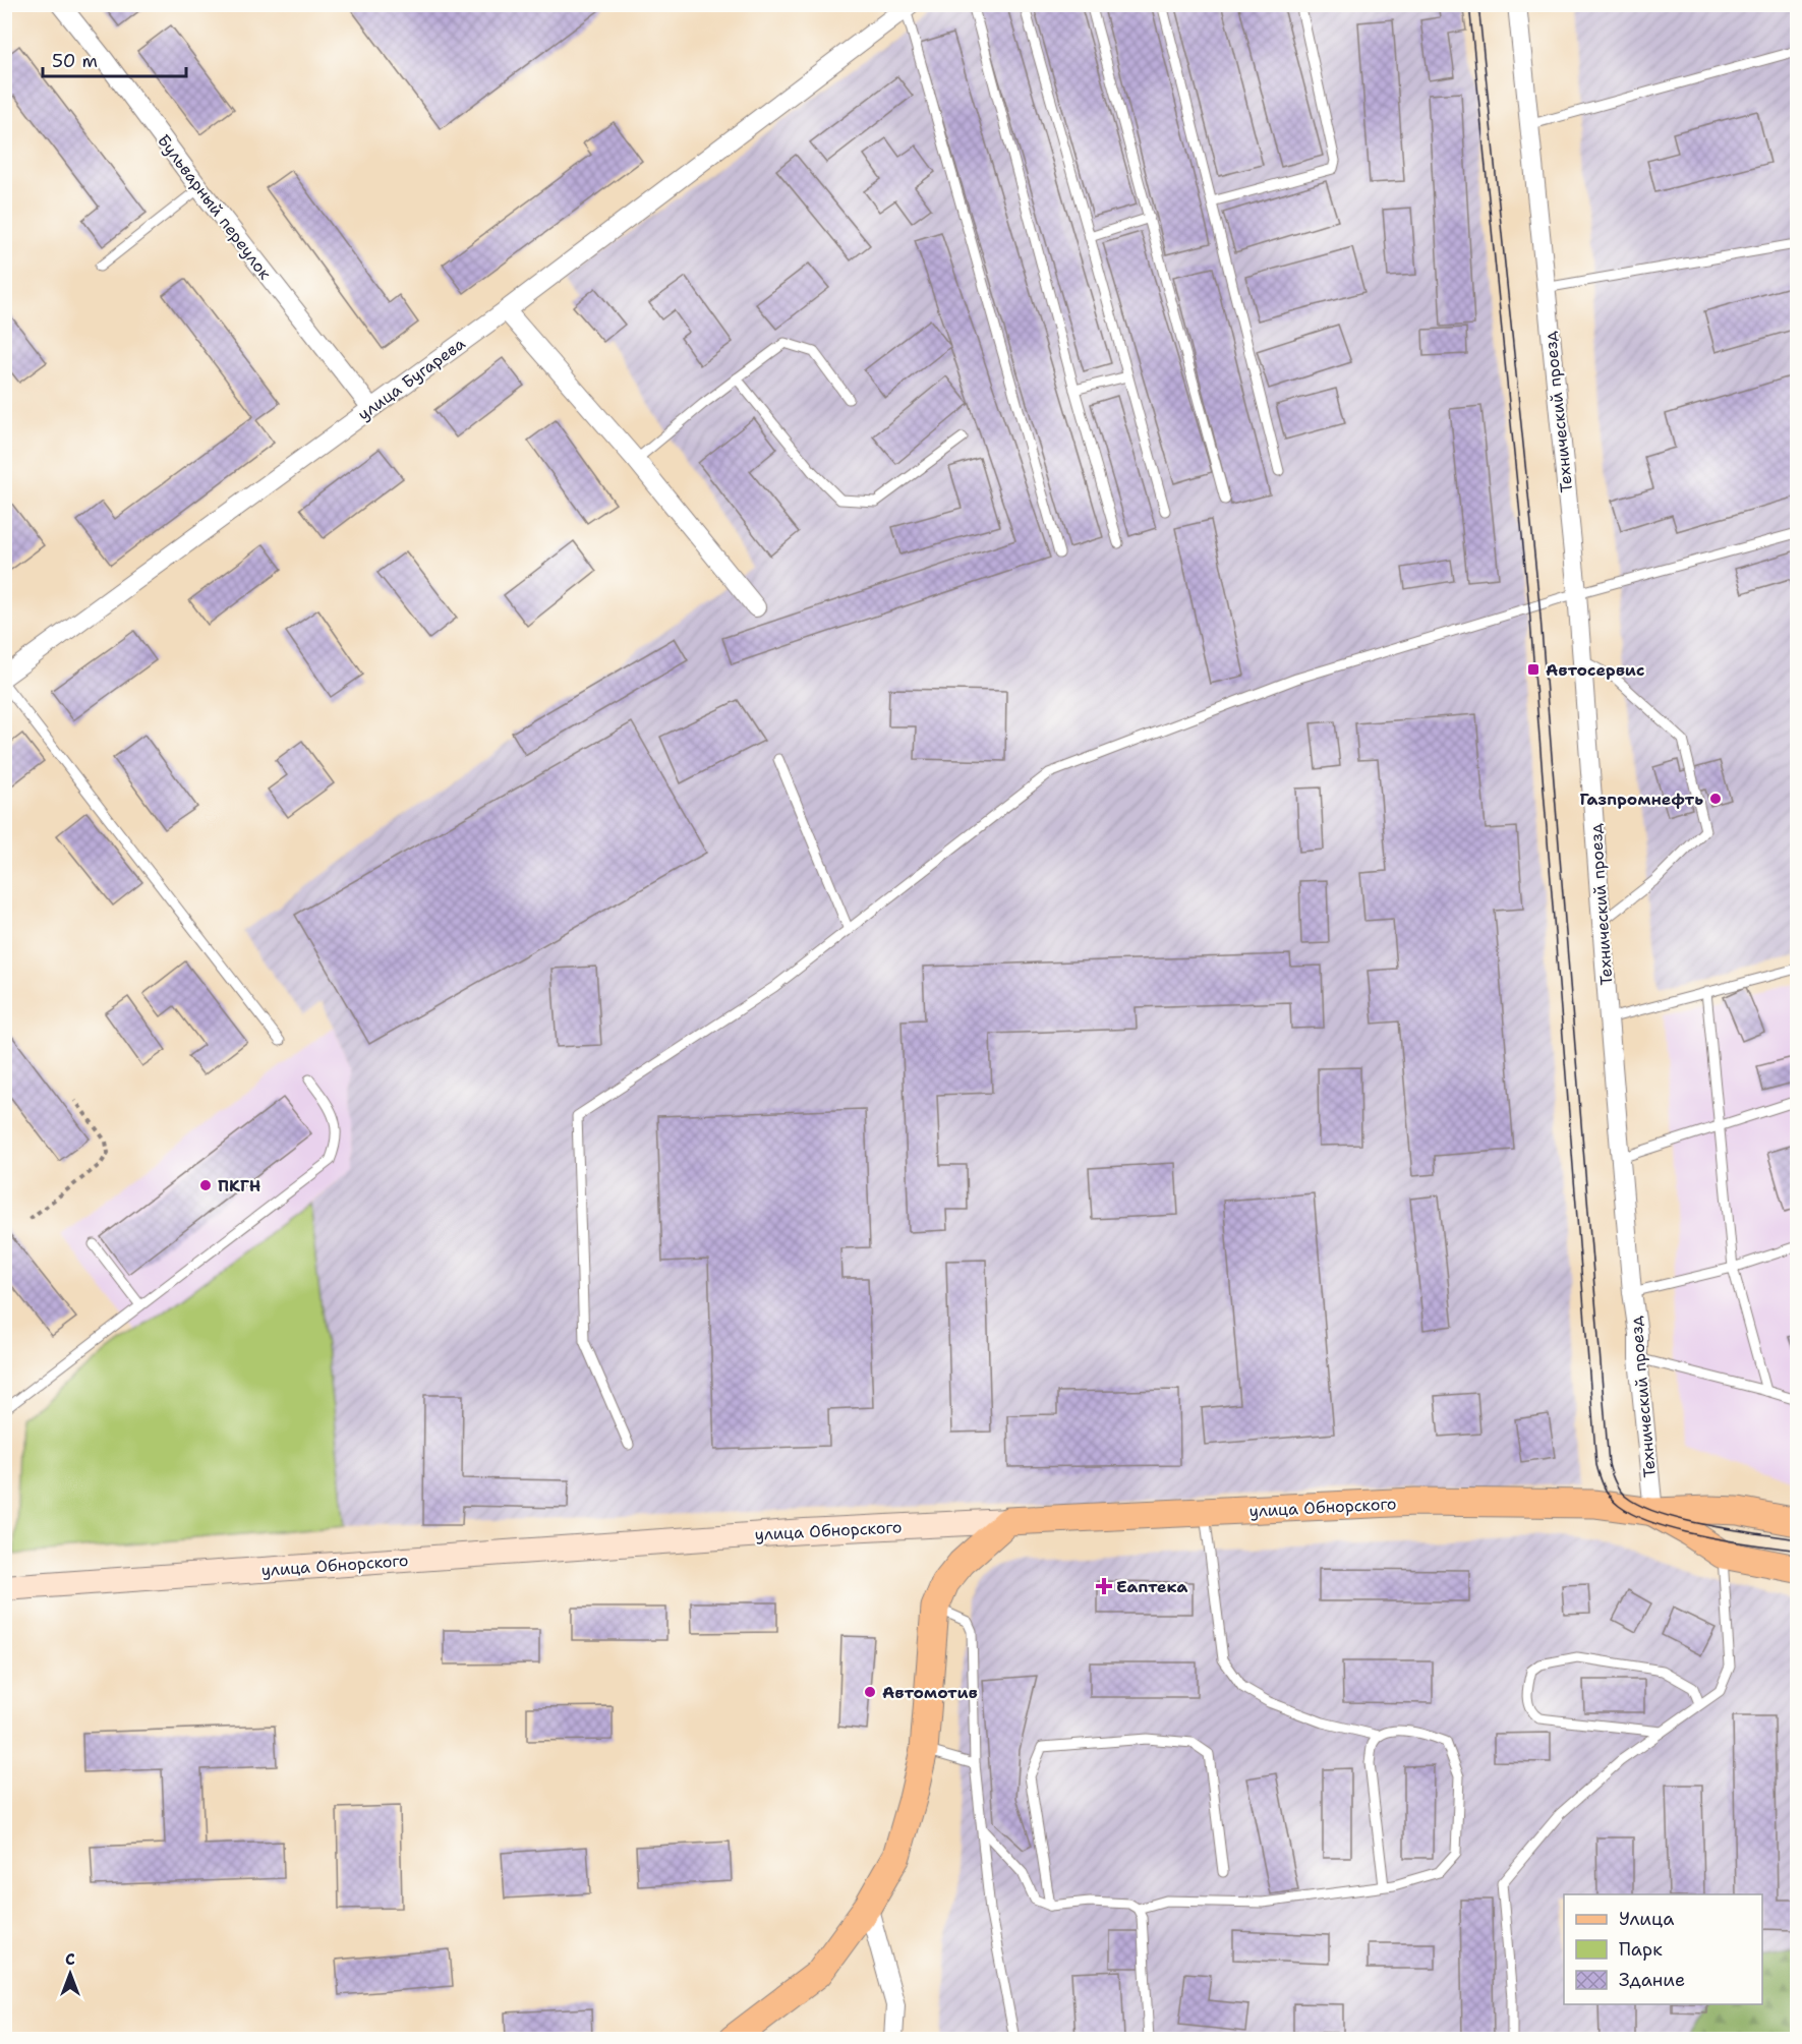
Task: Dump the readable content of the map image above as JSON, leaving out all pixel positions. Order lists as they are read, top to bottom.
{
  "streets": {
    "main road": ["улица Обнорского"],
    "street": ["Бульварный переулок", "улица Бугарева", "Технический проезд"]
  },
  "crossings": [
    ["Бульварный переулок", "улица Бугарева"],
    ["Технический проезд", "улица Обнорского"]
  ],
  "places": {
    "transit": ["Автосервис"],
    "other": ["Газпромнефть", "ПКГН", "Автомотив"],
    "health": ["Еаптека"]
  },
  "legend": ["Улица", "Парк", "Здание"],
  "scale_bar": "50 m",
  "north": "top"
}
